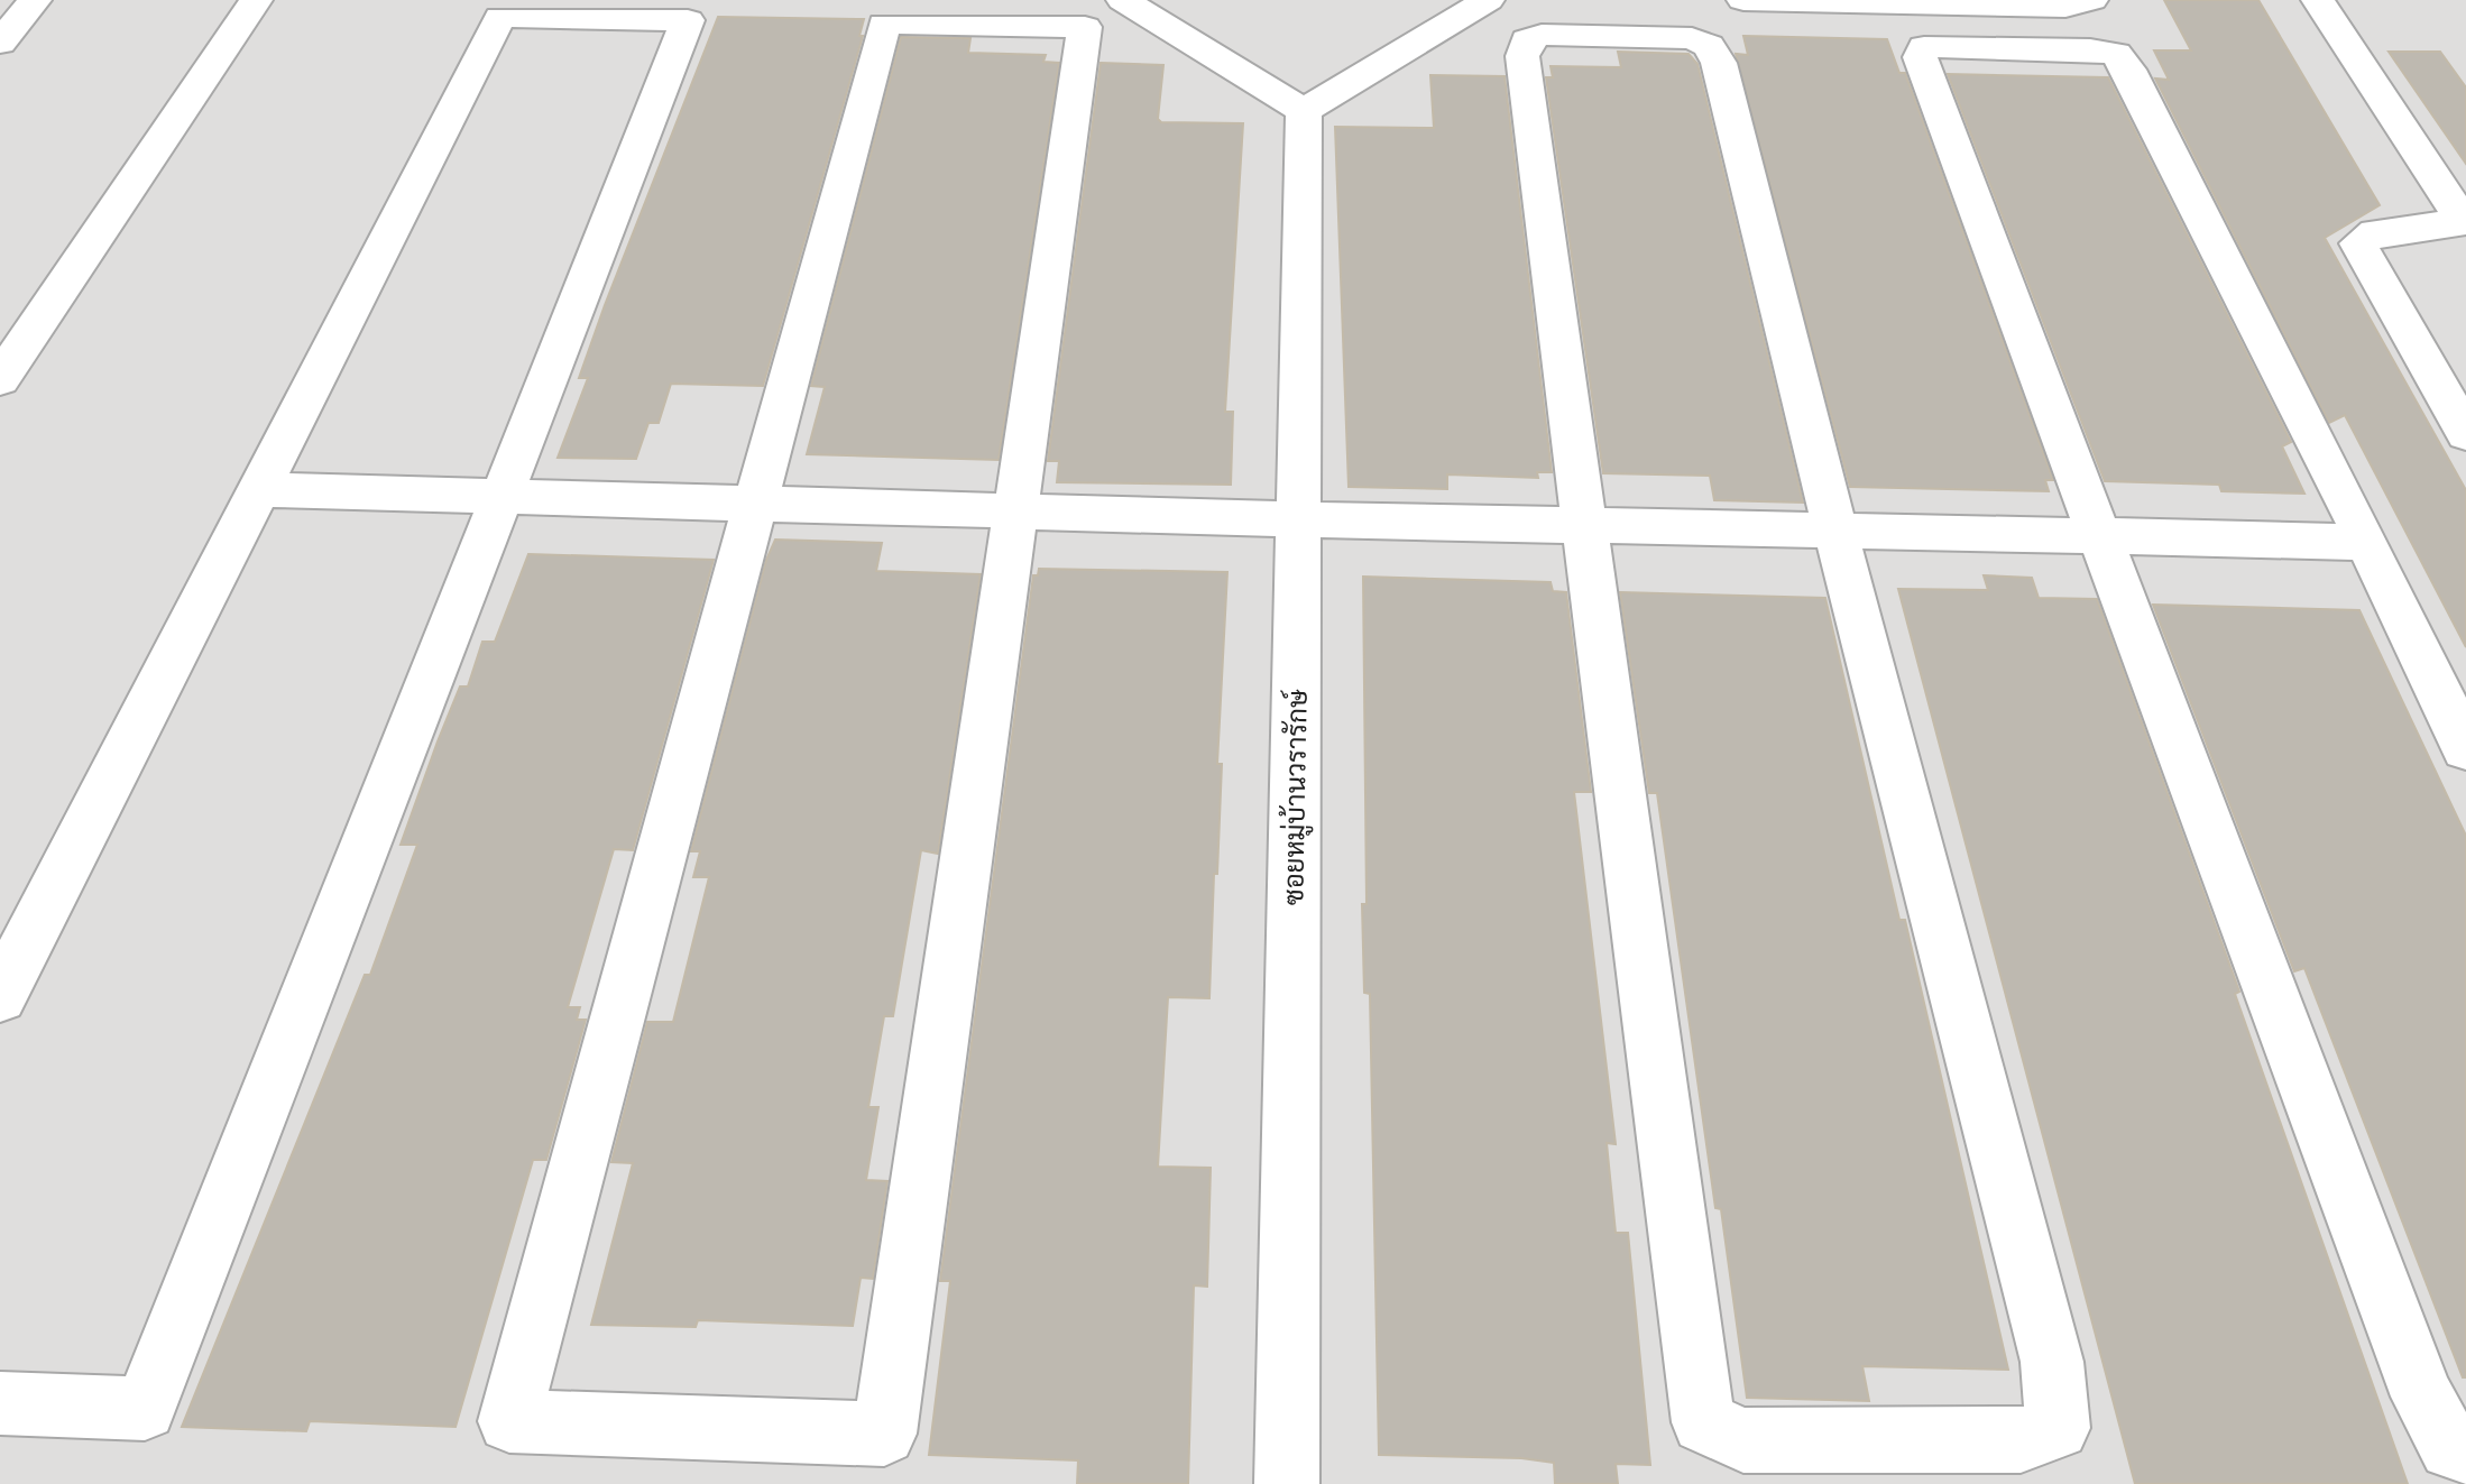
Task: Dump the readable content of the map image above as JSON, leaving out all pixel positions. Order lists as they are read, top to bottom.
{
  "streets": {
    "street": ["ซอยหมู่บ้านวรารักษ์"]
  }
}
